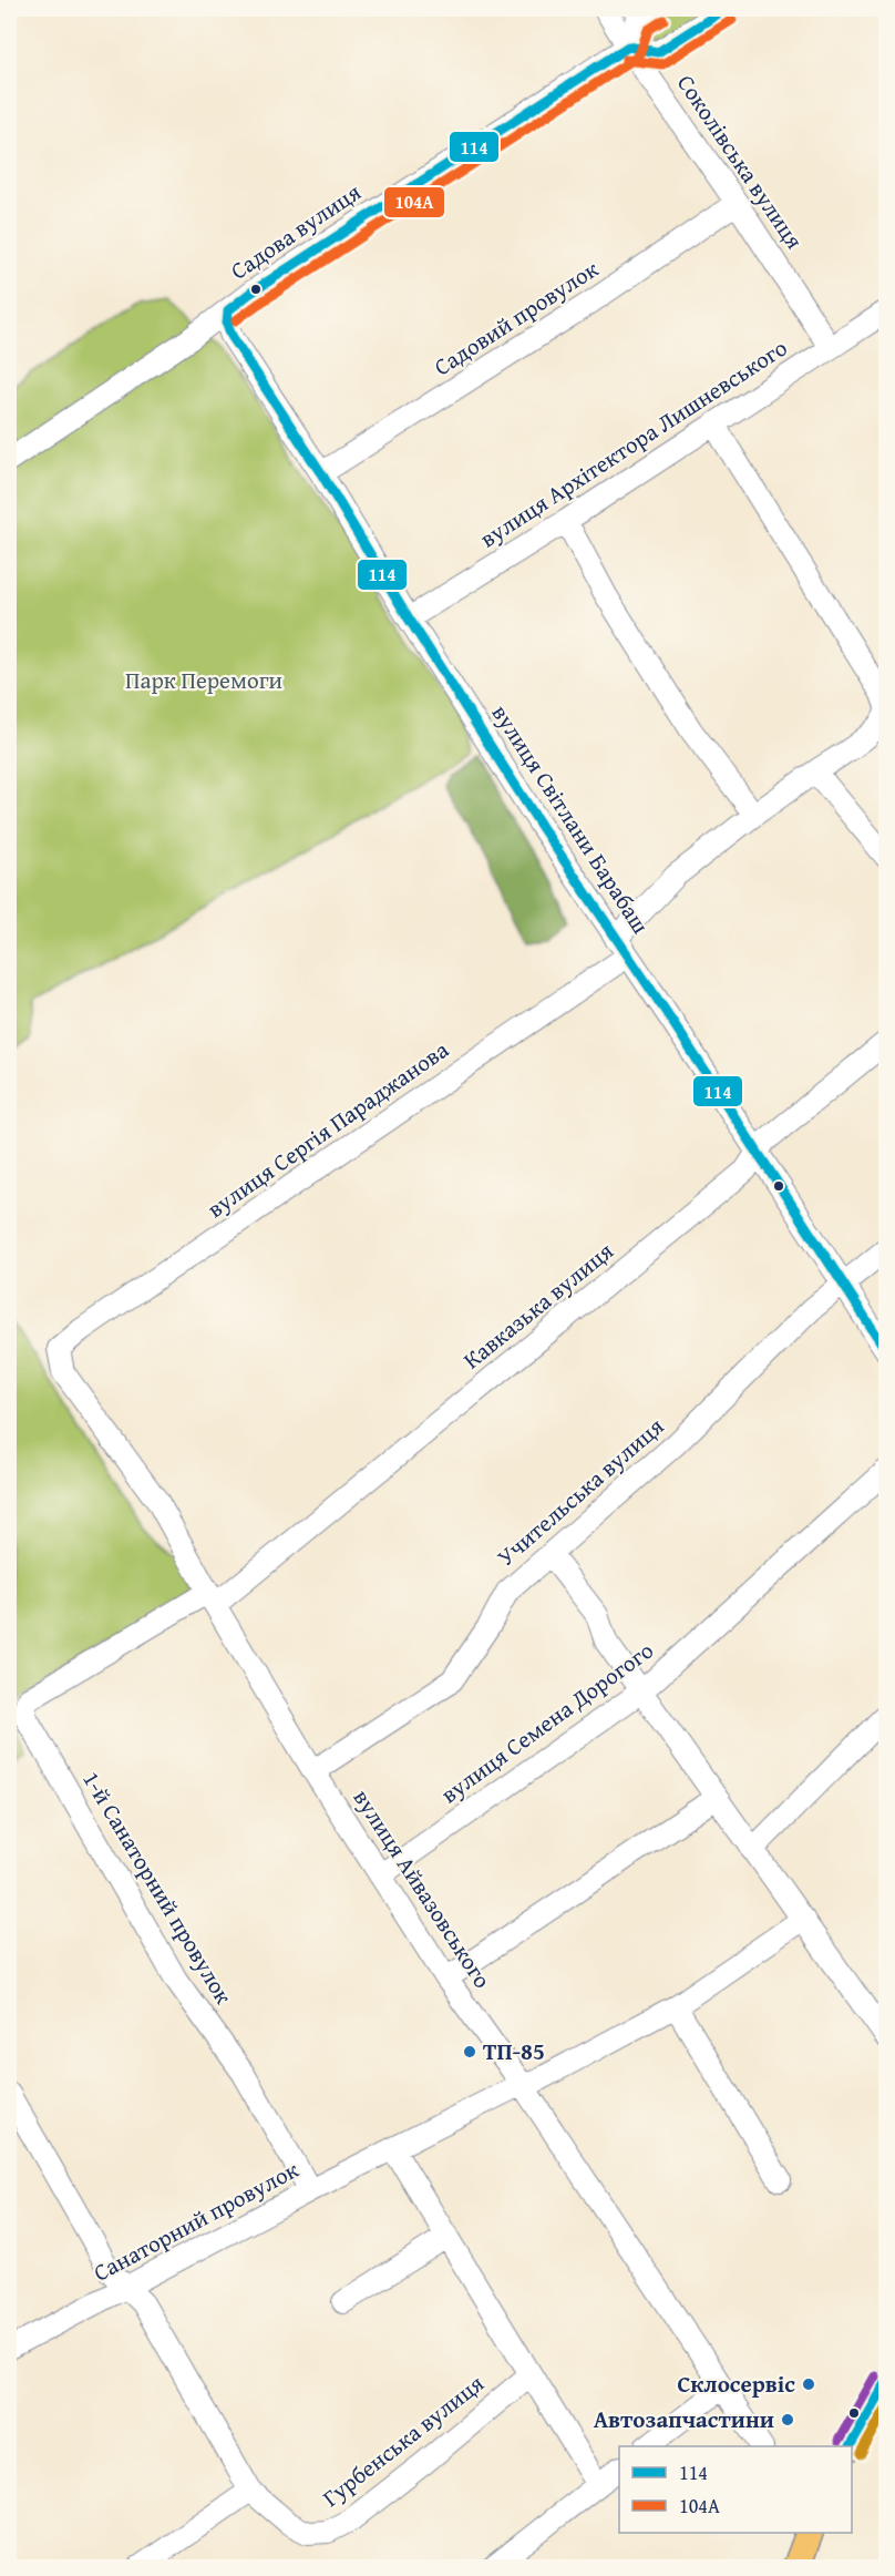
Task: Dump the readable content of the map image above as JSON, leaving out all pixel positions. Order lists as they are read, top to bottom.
{
  "streets": {
    "street": [
      "Соколівська вулиця",
      "Садова вулиця",
      "Садовий провулок",
      "вулиця Архітектора Лишневського",
      "вулиця Світлани Барабаш",
      "вулиця Сергія Параджанова",
      "Кавказька вулиця",
      "Учительська вулиця",
      "вулиця Семена Дорогого",
      "1-й Санаторний провулок",
      "вулиця Айвазовського",
      "Санаторний провулок",
      "Гурбенська вулиця"
    ]
  },
  "crossings": [
    ["Соколівська вулиця", "Садова вулиця"],
    ["Соколівська вулиця", "Садовий провулок"],
    ["Соколівська вулиця", "вулиця Архітектора Лишневського"],
    ["Садова вулиця", "вулиця Світлани Барабаш"],
    ["Садовий провулок", "вулиця Світлани Барабаш"],
    ["вулиця Архітектора Лишневського", "вулиця Світлани Барабаш"],
    ["вулиця Архітектора Лишневського", "вулиця Сергія Параджанова"],
    ["вулиця Світлани Барабаш", "вулиця Сергія Параджанова"],
    ["вулиця Світлани Барабаш", "Кавказька вулиця"],
    ["вулиця Світлани Барабаш", "Учительська вулиця"],
    ["вулиця Сергія Параджанова", "вулиця Айвазовського"],
    ["Кавказька вулиця", "1-й Санаторний провулок"],
    ["Кавказька вулиця", "вулиця Айвазовського"],
    ["Учительська вулиця", "вулиця Айвазовського"],
    ["вулиця Семена Дорогого", "вулиця Айвазовського"],
    ["1-й Санаторний провулок", "Санаторний провулок"],
    ["вулиця Айвазовського", "Санаторний провулок"]
  ],
  "parks": ["Парк Перемоги"],
  "places": ["ТП-85", "Склосервіс", "Автозапчастини"],
  "lines": ["transit line 114", "transit line 104А"],
  "legend": ["114", "104А"]
}
